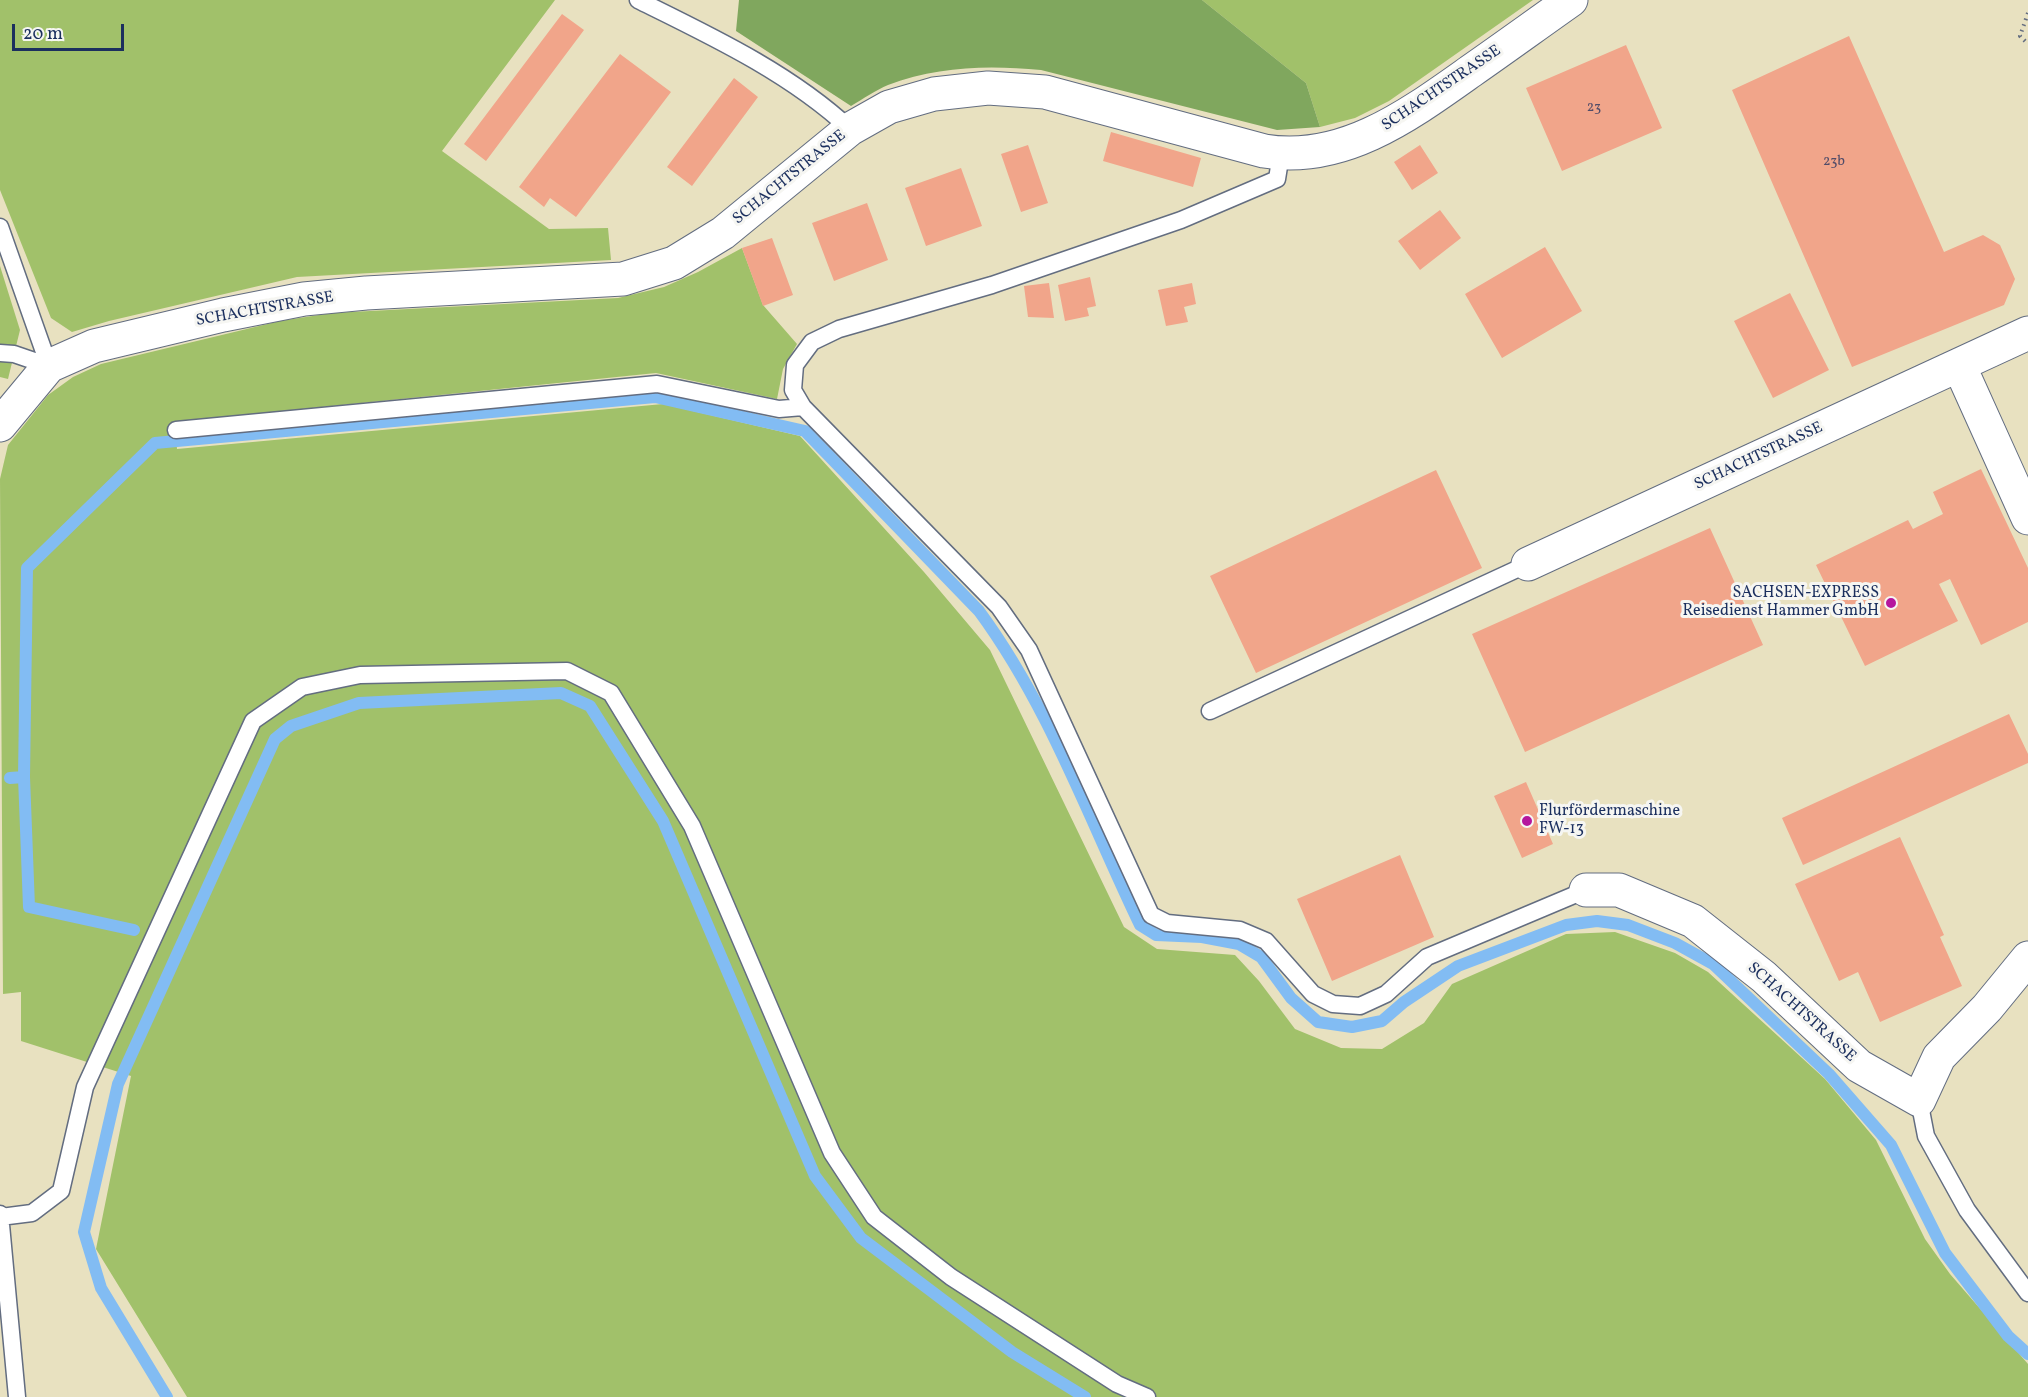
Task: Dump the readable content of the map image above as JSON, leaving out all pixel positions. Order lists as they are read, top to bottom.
{
  "streets": {
    "street": ["SCHACHTSTRASSE"]
  },
  "places": ["SACHSEN-EXPRESS Reisedienst Hammer GmbH", "Flurfördermaschine FW-13"],
  "house_numbers": ["23", "23b"],
  "scale_bar": "20 m"
}
